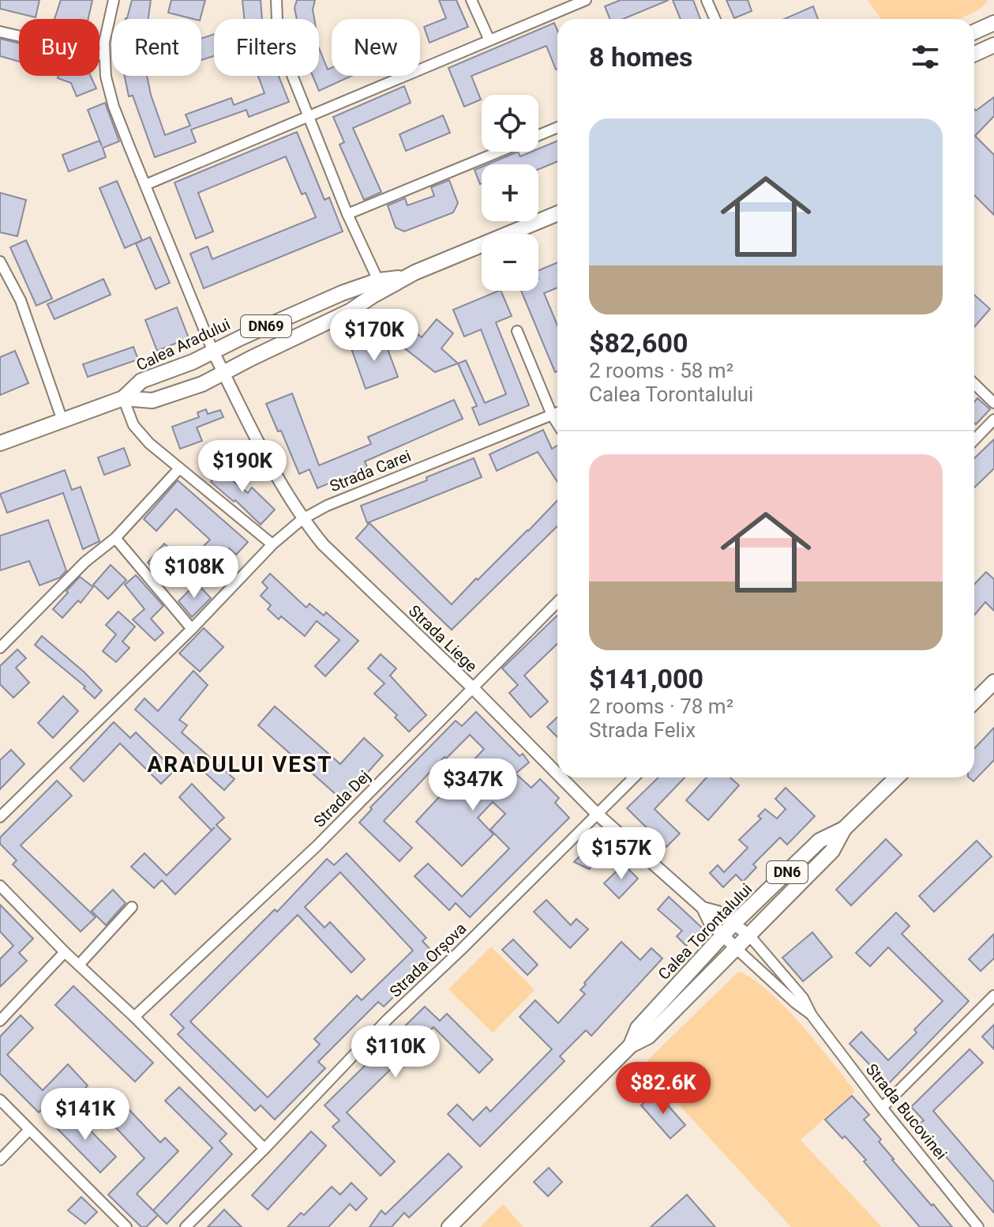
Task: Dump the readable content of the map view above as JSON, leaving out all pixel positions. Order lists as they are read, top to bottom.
{
  "streets": {
    "main road": [
      "DN69",
      "Calea Aradului",
      "DN6",
      "Calea Torontalului"
    ],
    "street": [
      "Strada Carei",
      "Strada Liege",
      "Strada Dej",
      "Strada Orșova",
      "Strada Bucovinei"
    ]
  },
  "crossings": [
    ["Calea Aradului", "Strada Liege"],
    ["Strada Carei", "Strada Liege"],
    ["Strada Liege", "Strada Dej"],
    ["Strada Liege", "Calea Torontalului"],
    ["Strada Liege", "Strada Orșova"],
    ["Strada Liege", "Strada Bucovinei"],
    ["Calea Torontalului", "Strada Bucovinei"]
  ],
  "districts": ["ARADULUI VEST"],
  "page": {
    "chip": [
      "Buy",
      "Rent",
      "Filters",
      "New"
    ],
    "heading": "8 homes",
    "map_buttons": ["+", "−"],
    "list": [
      {
        "name": "$82,600",
        "note": "2 rooms · 58 m² · Calea Torontalului"
      },
      {
        "name": "$141,000",
        "note": "2 rooms · 78 m² · Strada Felix"
      }
    ],
    "price": [
      "$170K",
      "$190K",
      "$108K",
      "$347K",
      "$157K",
      "$110K",
      "$82.6K",
      "$141K"
    ]
  }
}
